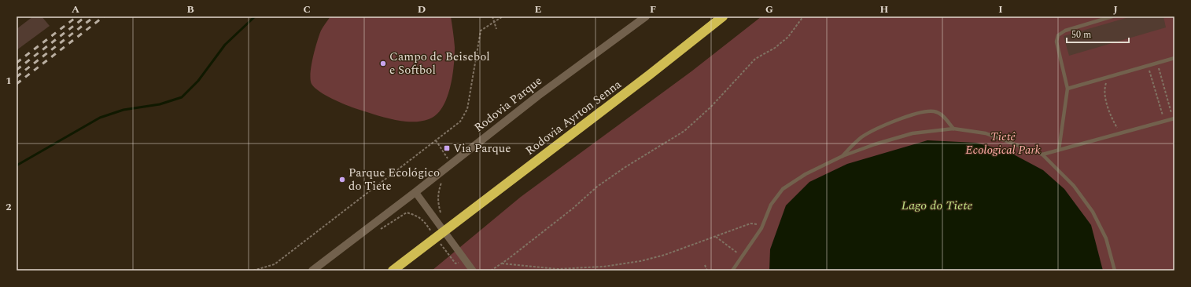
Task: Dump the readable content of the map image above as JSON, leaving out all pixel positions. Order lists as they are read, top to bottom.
{
  "streets": {
    "highway": ["Rodovia Ayrton Senna"],
    "street": ["Rodovia Parque"]
  },
  "water": ["Lago do Tiete"],
  "parks": ["Tietê Ecological Park"],
  "places": {
    "other": ["Campo de Beisebol e Softbol", "Parque Ecológico do Tiete"],
    "transit": ["Via Parque"]
  },
  "scale_bar": "50 m",
  "grid": {
    "columns": [
      "A",
      "B",
      "C",
      "D",
      "E",
      "F",
      "G",
      "H",
      "I",
      "J"
    ],
    "rows": ["1", "2"]
  }
}
